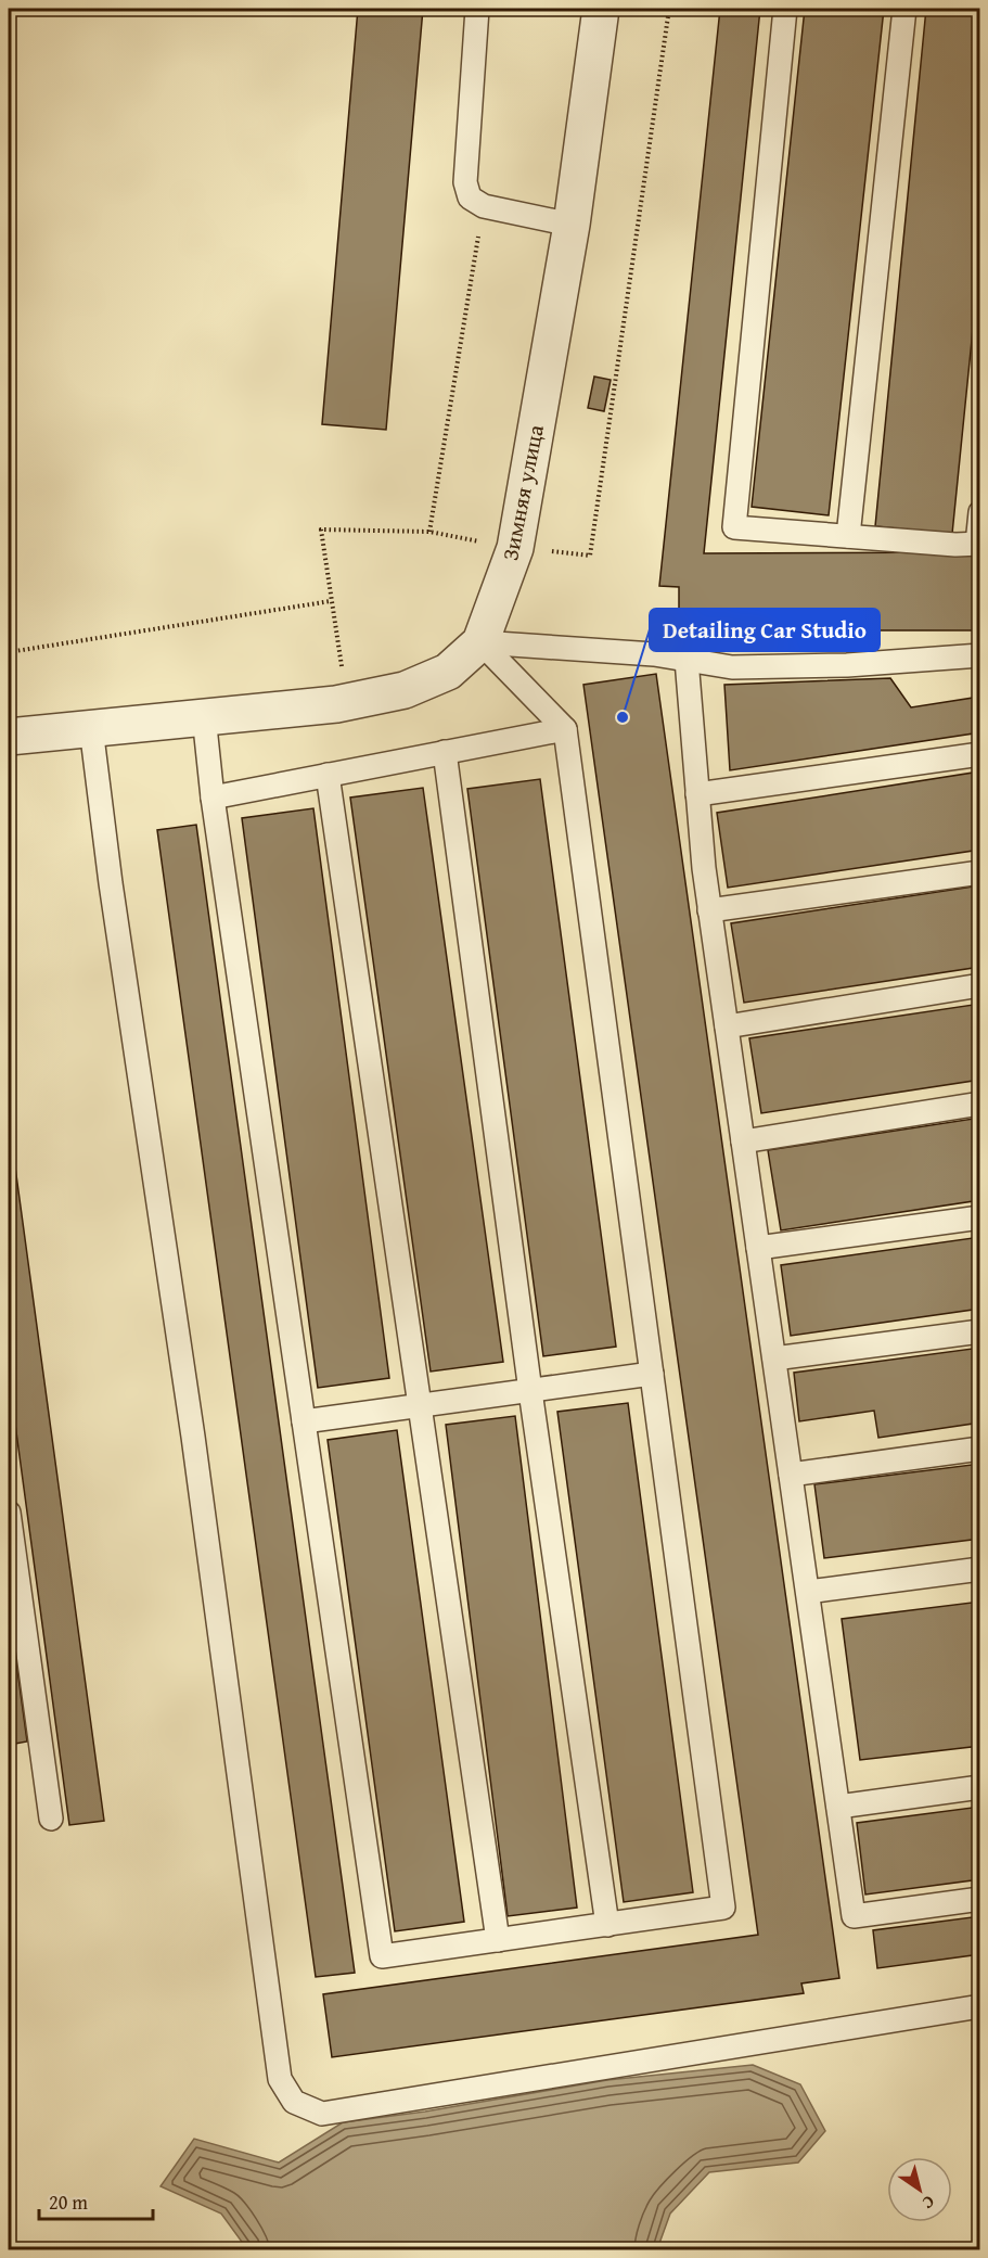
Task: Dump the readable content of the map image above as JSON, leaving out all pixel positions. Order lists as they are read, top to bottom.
{
  "streets": {
    "street": ["Зимняя улица"]
  },
  "places": ["Detailing Car Studio"],
  "scale_bar": "20 m",
  "north": "bottom right"
}
